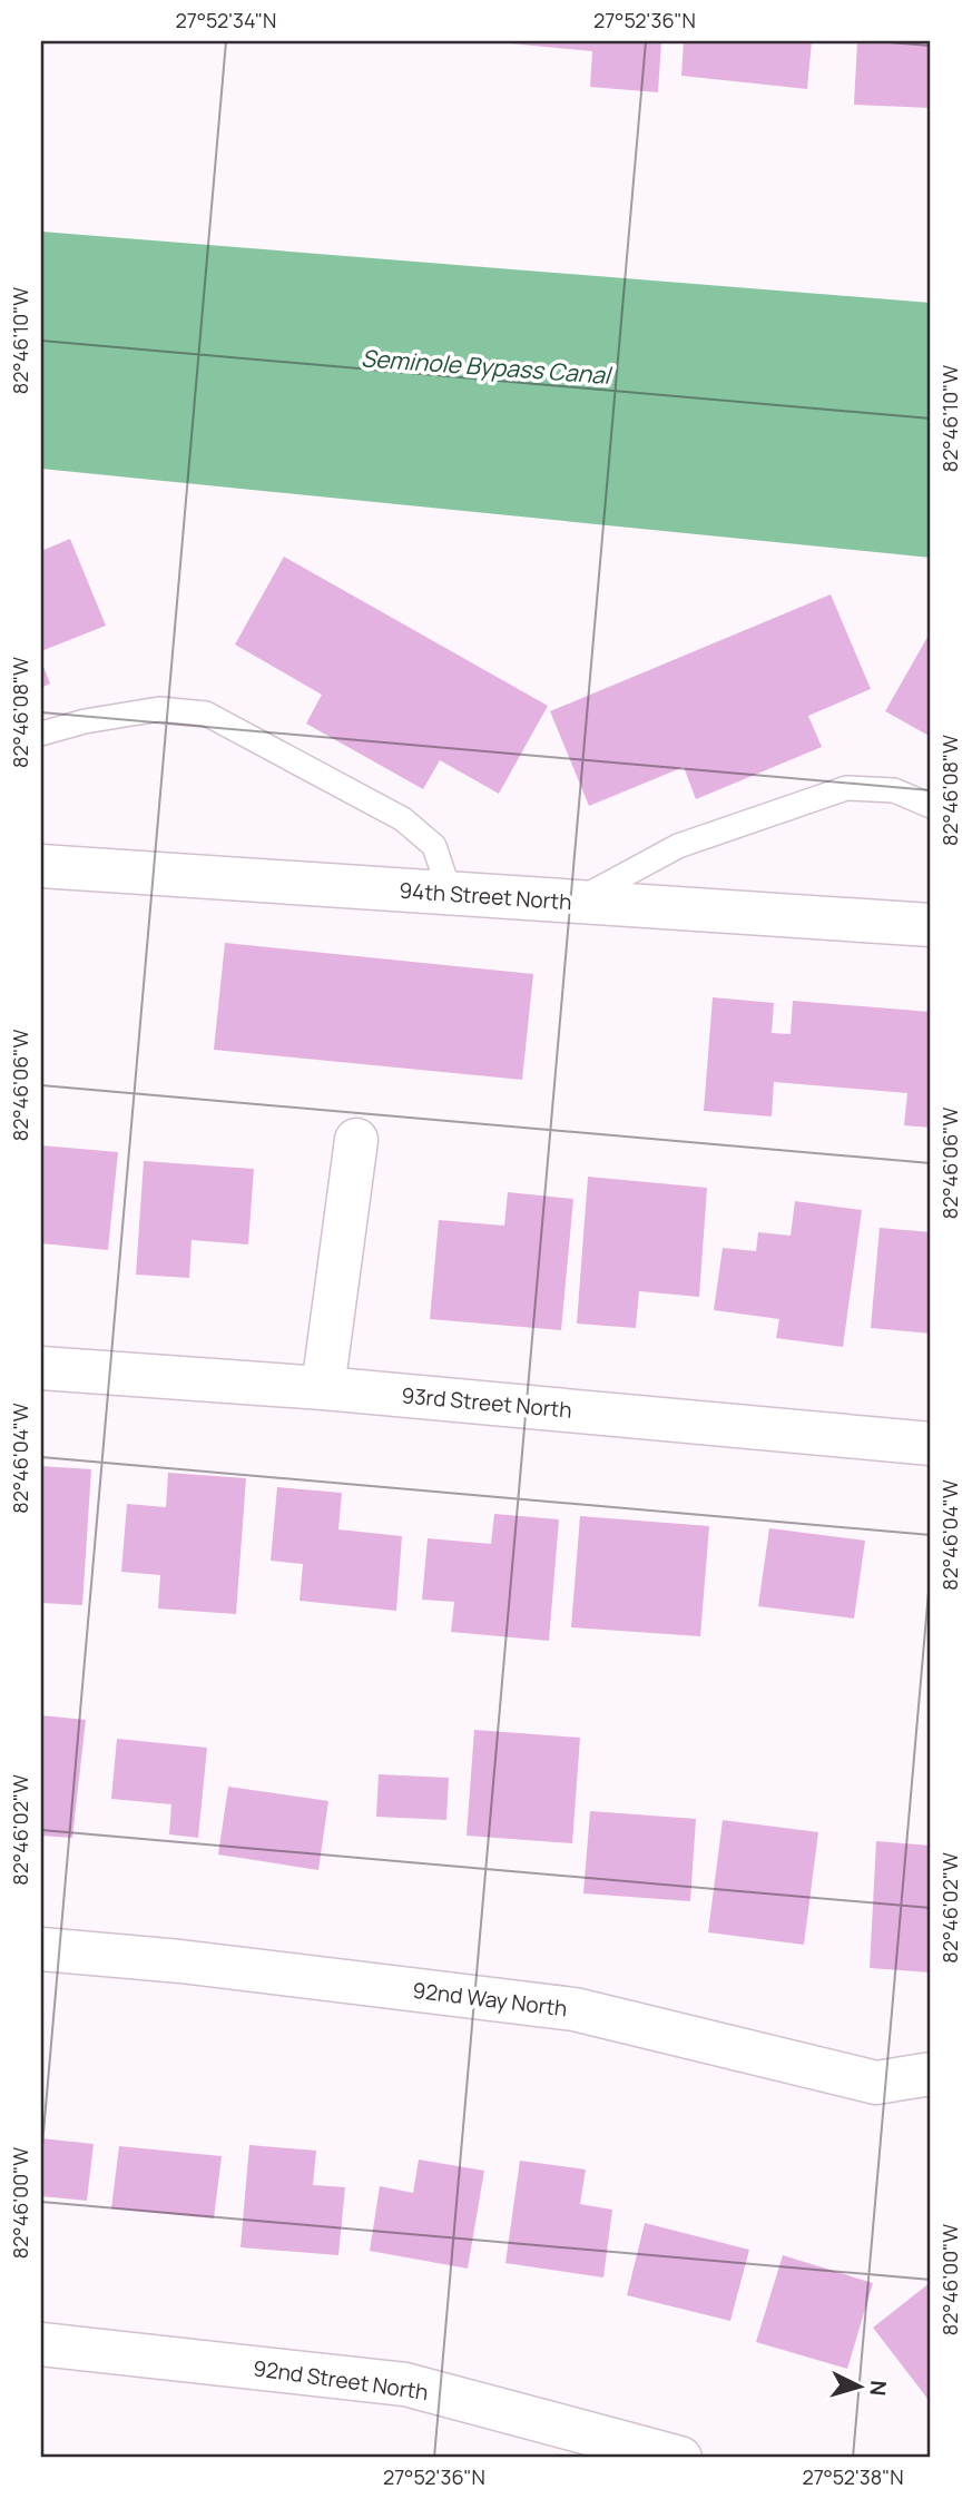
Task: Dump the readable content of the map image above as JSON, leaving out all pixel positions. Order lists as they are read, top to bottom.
{
  "streets": {
    "street": [
      "94th Street North",
      "93rd Street North",
      "92nd Way North",
      "92nd Street North"
    ]
  },
  "water": ["Seminole Bypass Canal"],
  "north": "right",
  "coordinates": [
    "27°52'34\"N",
    "27°52'36\"N",
    "82°46'10\"W",
    "82°46'08\"W",
    "82°46'06\"W",
    "82°46'04\"W",
    "82°46'02\"W",
    "82°46'00\"W",
    "27°52'38\"N"
  ]
}
